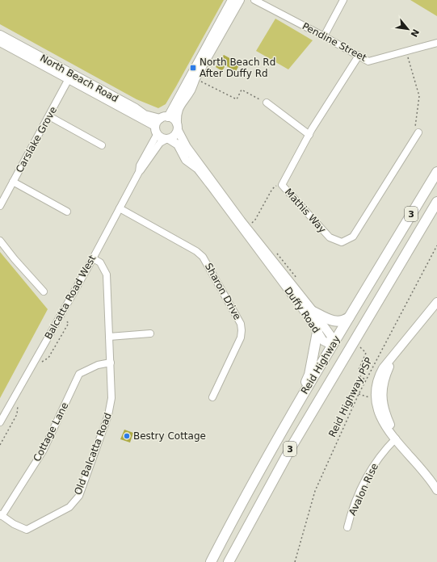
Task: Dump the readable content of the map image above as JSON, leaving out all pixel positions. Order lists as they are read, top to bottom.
{
  "streets": {
    "highway": ["3", "Reid Highway"],
    "main road": ["North Beach Road", "Duffy Road"],
    "street": [
      "Pendine Street",
      "Carslake Grove",
      "Mathis Way",
      "Sharon Drive",
      "Balcatta Road West",
      "Cottage Lane",
      "Old Balcatta Road",
      "Avalon Rise"
    ],
    "path": ["Reid Highway PSP"]
  },
  "crossings": [
    ["Pendine Street", "Mathis Way"],
    ["North Beach Road", "Carslake Grove"],
    ["North Beach Road", "Balcatta Road West"],
    ["North Beach Road", "Duffy Road"],
    ["Sharon Drive", "Balcatta Road West"],
    ["Balcatta Road West", "Duffy Road"],
    ["Balcatta Road West", "Old Balcatta Road"],
    ["Duffy Road", "Reid Highway"],
    ["Cottage Lane", "Old Balcatta Road"]
  ],
  "places": {
    "transit": ["North Beach Rd After Duffy Rd"],
    "other": ["Bestry Cottage"]
  },
  "north": "bottom right"
}
